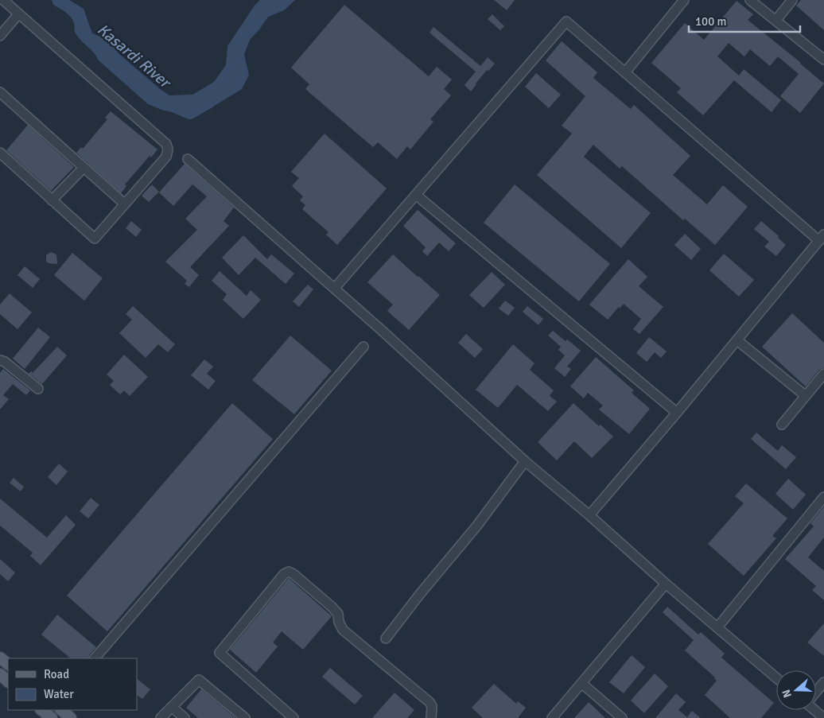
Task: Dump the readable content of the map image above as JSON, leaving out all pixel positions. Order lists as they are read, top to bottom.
{
  "water": ["Kasardi River"],
  "legend": ["Road", "Water"],
  "scale_bar": "100 m",
  "north": "left"
}
